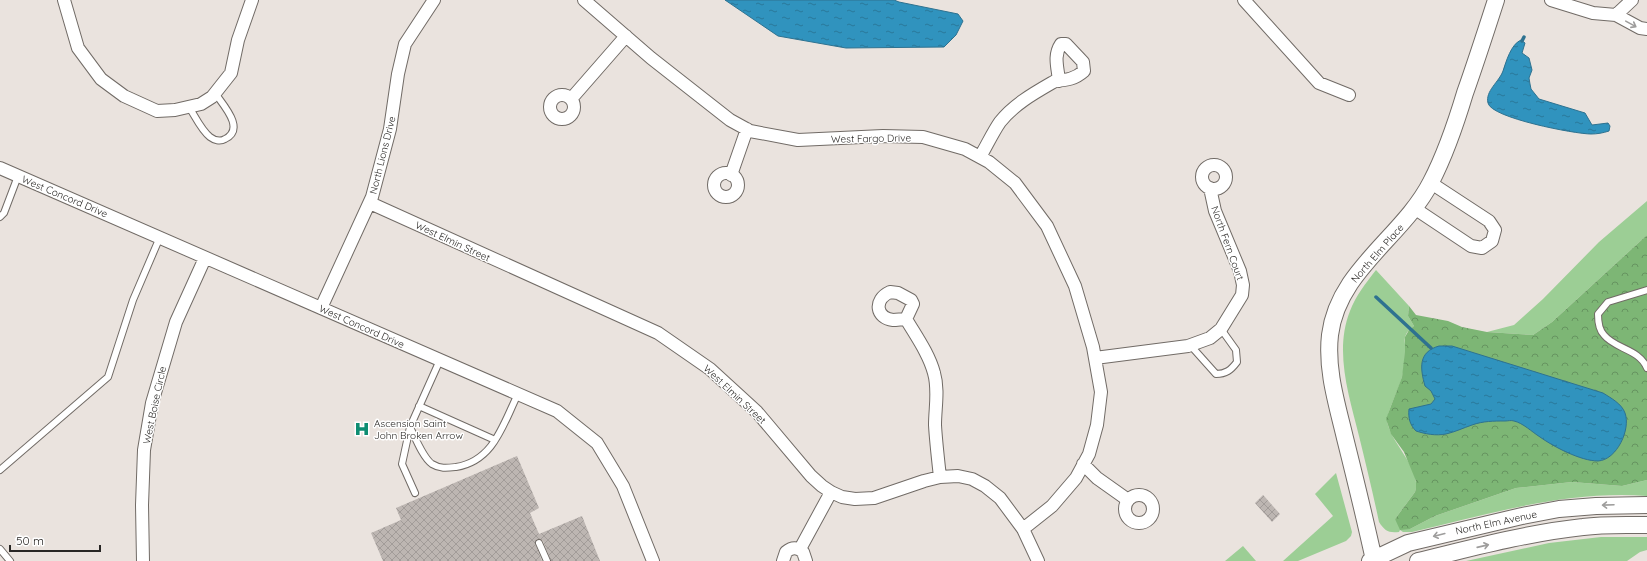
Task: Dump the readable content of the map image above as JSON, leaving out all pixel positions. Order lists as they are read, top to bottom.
{
  "streets": {
    "street": [
      "West Fargo Drive",
      "North Lions Drive",
      "West Concord Drive",
      "West Elmin Street",
      "North Fern Court",
      "North Elm Place",
      "West Boise Circle",
      "North Elm Avenue"
    ]
  },
  "crossings": [
    ["West Fargo Drive", "West Elmin Street"],
    ["West Fargo Drive", "North Fern Court"],
    ["North Lions Drive", "West Concord Drive"],
    ["North Lions Drive", "West Elmin Street"],
    ["West Concord Drive", "West Boise Circle"],
    ["North Elm Place", "North Elm Avenue"]
  ],
  "places": {
    "hospital": ["Ascension Saint John Broken Arrow"]
  },
  "scale_bar": "50 m"
}
